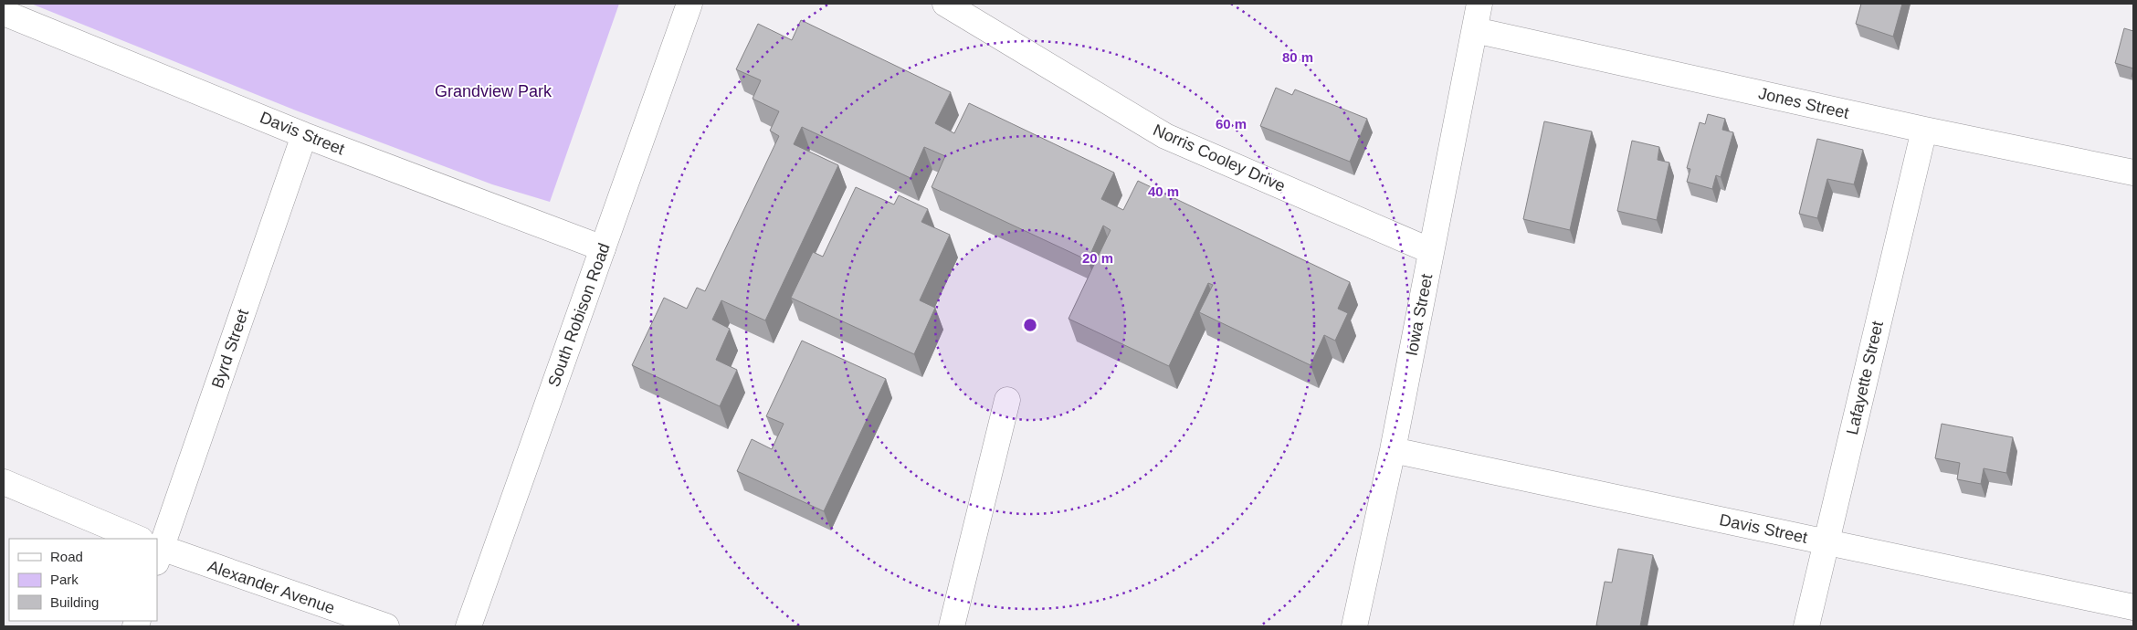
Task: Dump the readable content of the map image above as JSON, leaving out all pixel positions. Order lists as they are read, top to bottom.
{
  "streets": {
    "street": [
      "Jones Street",
      "Davis Street",
      "Norris Cooley Drive",
      "South Robison Road",
      "Iowa Street",
      "Byrd Street",
      "Lafayette Street",
      "Alexander Avenue"
    ]
  },
  "crossings": [
    ["Jones Street", "Iowa Street"],
    ["Jones Street", "Lafayette Street"],
    ["Davis Street", "South Robison Road"],
    ["Davis Street", "Iowa Street"],
    ["Davis Street", "Byrd Street"],
    ["Davis Street", "Lafayette Street"],
    ["Norris Cooley Drive", "Iowa Street"]
  ],
  "parks": ["Grandview Park"],
  "legend": ["Road", "Park", "Building"],
  "rings": [
    "80 m",
    "60 m",
    "40 m",
    "20 m"
  ]
}
